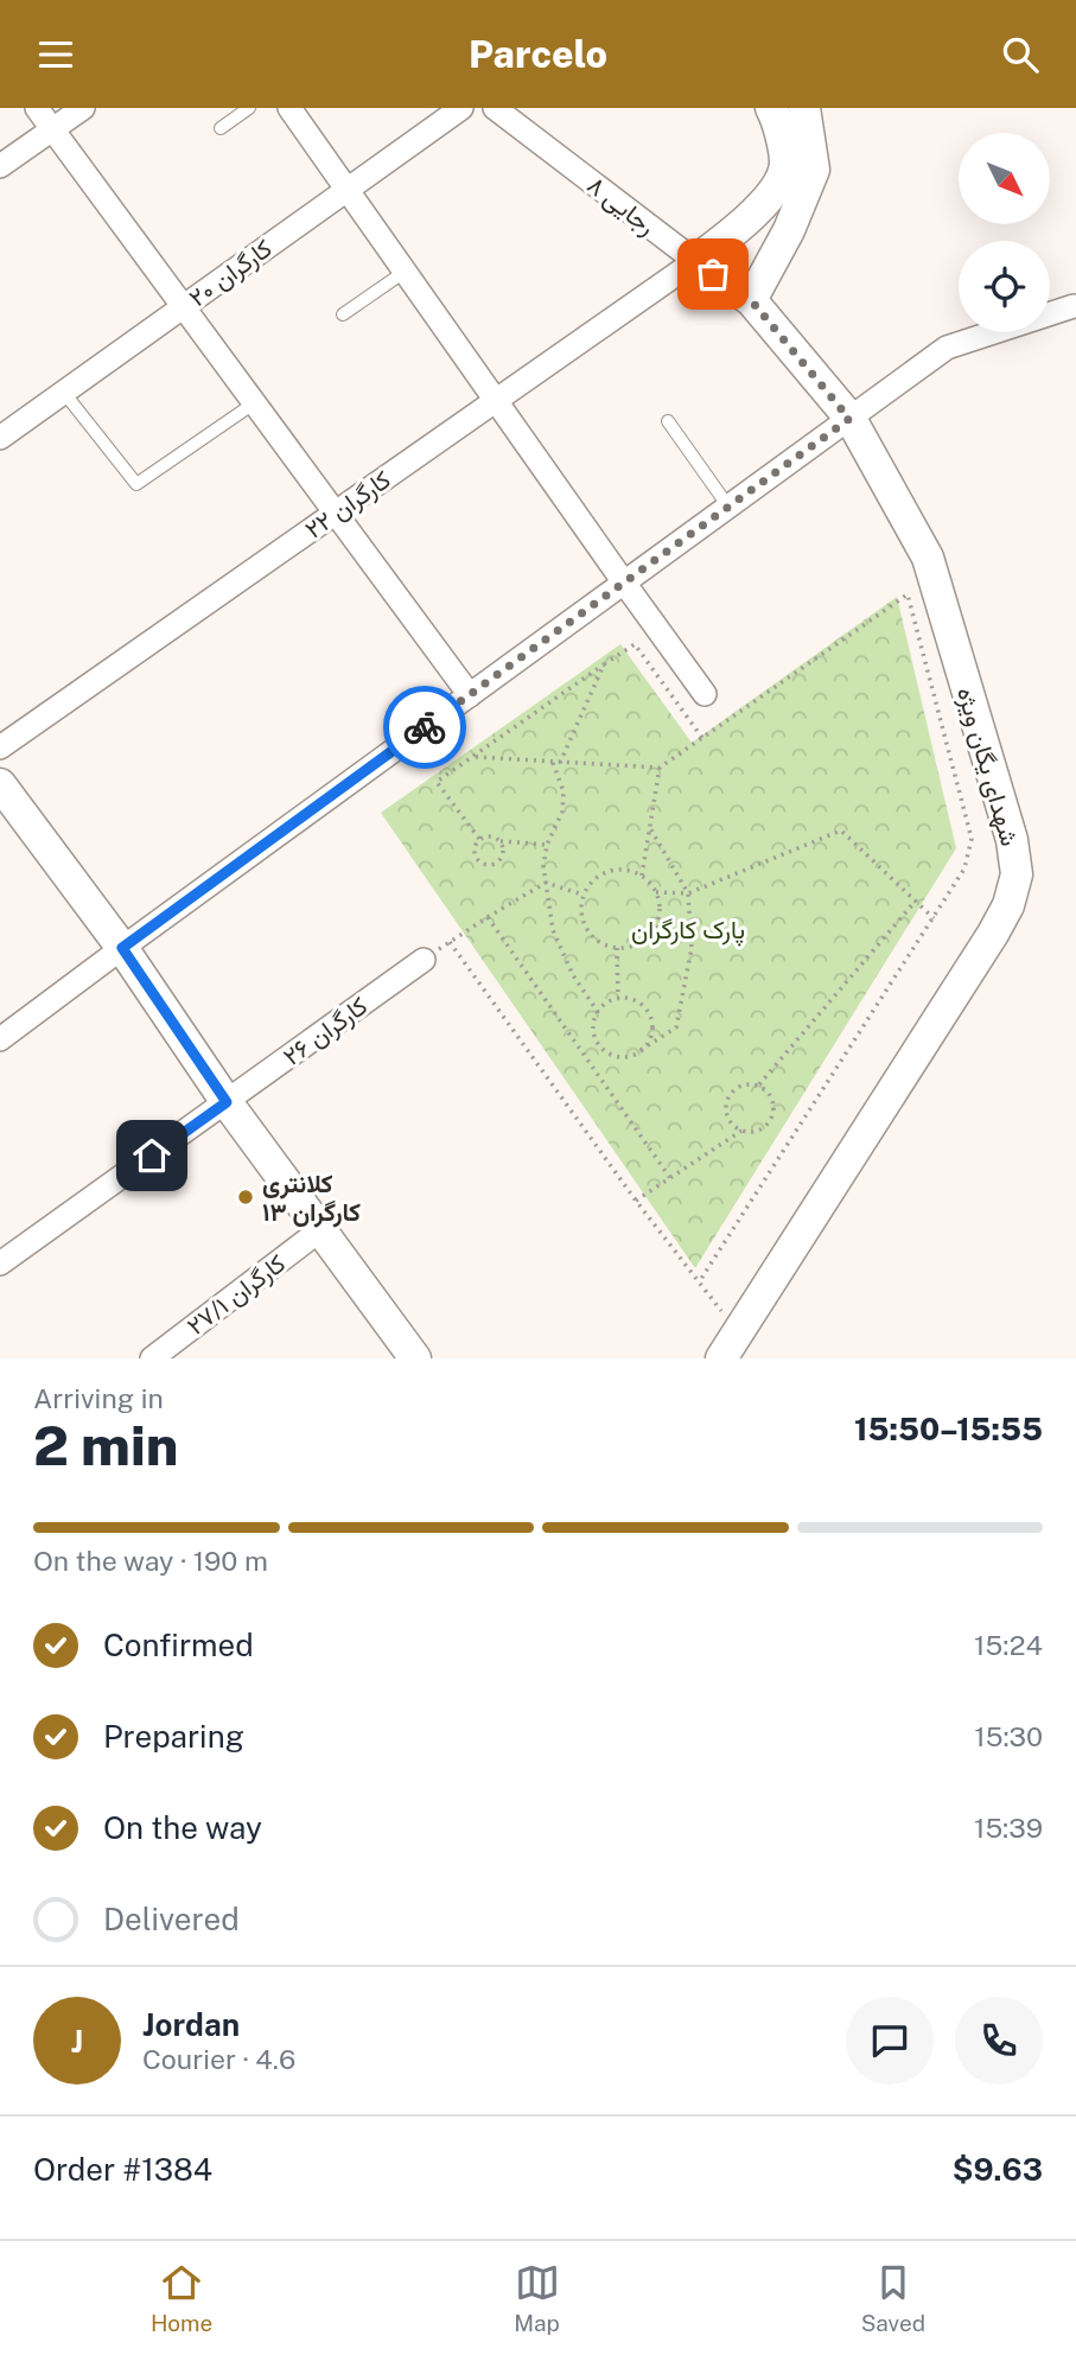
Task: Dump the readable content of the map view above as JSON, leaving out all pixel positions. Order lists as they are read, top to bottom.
{
  "streets": {
    "street": [
      "رجایی ۸",
      "کارگران ۲۰",
      "کارگران ۲۲",
      "شهدای یگان ویژه",
      "کارگران ۲۶",
      "کارگران ۲۷/۱"
    ]
  },
  "crossings": [
    ["رجایی ۸", "کارگران ۲۲"],
    ["رجایی ۸", "شهدای یگان ویژه"]
  ],
  "parks": ["پارک کارگران"],
  "places": ["کلانتری ۱۳ کارگران"],
  "north": "bottom right",
  "page": {
    "header": "Parcelo",
    "heading": ["2 min", "Arriving in", "15:50–15:55"],
    "panel": [
      "Jordan",
      "Courier · 4.6",
      "Order #1384",
      "$9.63"
    ],
    "bar": "On the way · 190 m",
    "list": [
      ["Confirmed", "15:24"],
      ["Preparing", "15:30"],
      ["On the way", "15:39"],
      "Delivered"
    ],
    "round": "J",
    "tabs": ["Home", "Map", "Saved"]
  }
}
